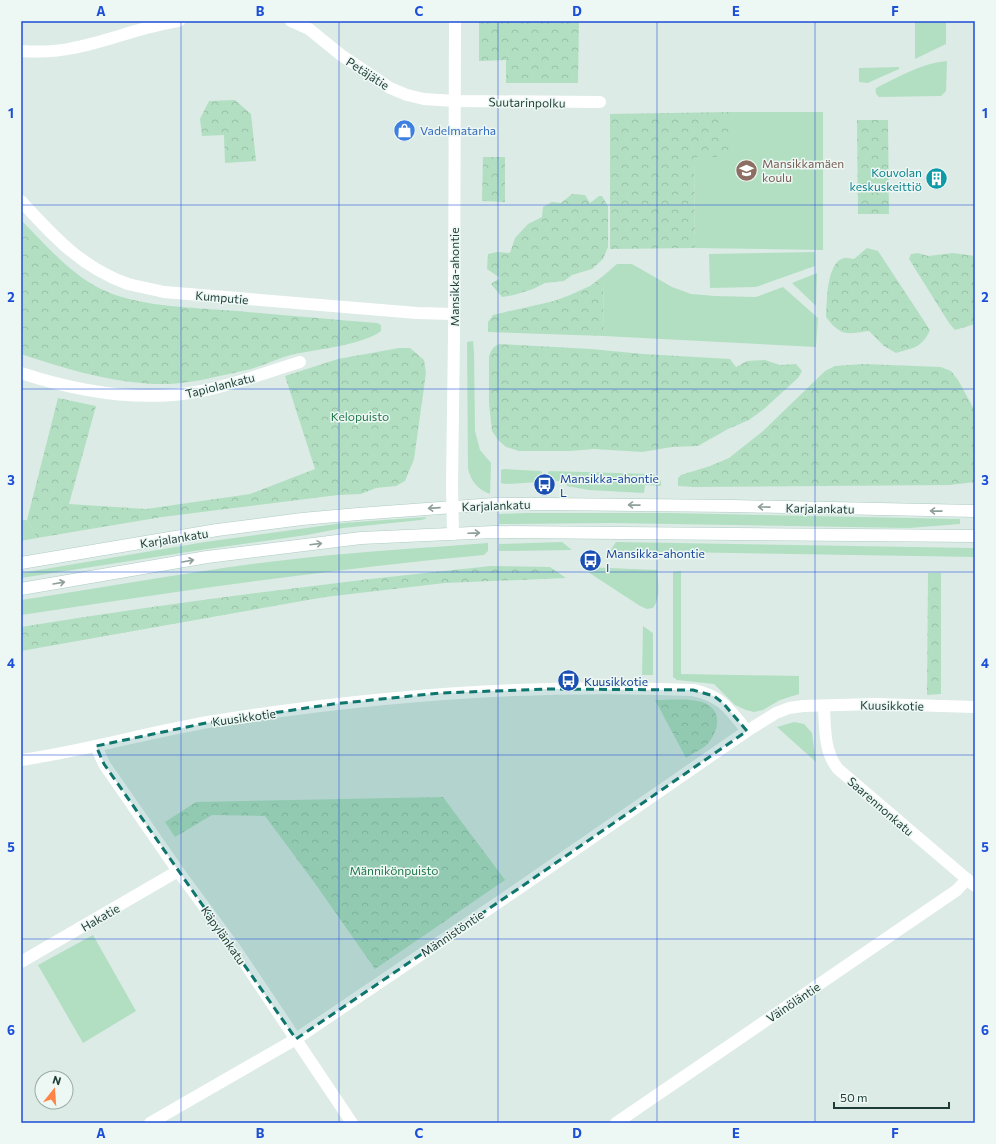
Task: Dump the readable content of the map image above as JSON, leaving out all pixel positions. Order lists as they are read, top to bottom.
{
  "streets": {
    "street": [
      "Petäjätie",
      "Suutarinpolku",
      "Mansikka-ahontie",
      "Kumputie",
      "Tapiolankatu",
      "Karjalankatu",
      "Kuusikkotie",
      "Saarennonkatu",
      "Hakatie",
      "Männistöntie",
      "Käpylänkatu",
      "Väinöläntie"
    ]
  },
  "crossings": [
    ["Petäjätie", "Suutarinpolku"],
    ["Petäjätie", "Mansikka-ahontie"],
    ["Suutarinpolku", "Mansikka-ahontie"],
    ["Mansikka-ahontie", "Kumputie"],
    ["Mansikka-ahontie", "Karjalankatu"],
    ["Kuusikkotie", "Saarennonkatu"],
    ["Kuusikkotie", "Männistöntie"],
    ["Kuusikkotie", "Käpylänkatu"],
    ["Saarennonkatu", "Väinöläntie"],
    ["Hakatie", "Käpylänkatu"],
    ["Männistöntie", "Käpylänkatu"]
  ],
  "parks": ["Kelopuisto", "Männikönpuisto"],
  "places": {
    "shop": ["Vadelmatarha"],
    "school or university": ["Mansikkamäen koulu"],
    "building": ["Kouvolan keskuskeittiö"],
    "bus stop": ["Mansikka-ahontie L", "Mansikka-ahontie I", "Kuusikkotie"]
  },
  "scale_bar": "50 m",
  "north": "top",
  "grid": {
    "columns": [
      "A",
      "B",
      "C",
      "D",
      "E",
      "F"
    ],
    "rows": [
      "1",
      "2",
      "3",
      "4",
      "5",
      "6"
    ]
  }
}
